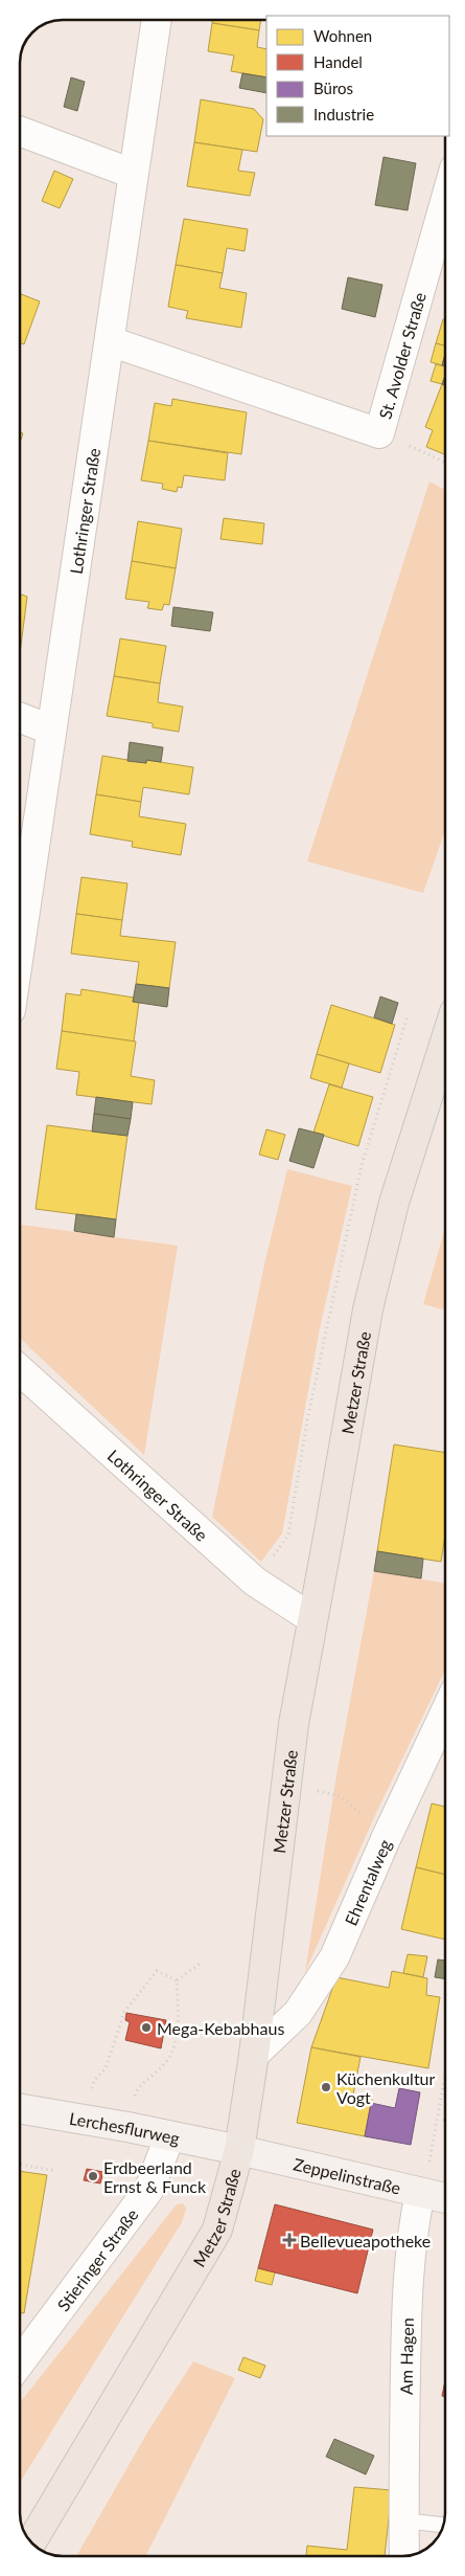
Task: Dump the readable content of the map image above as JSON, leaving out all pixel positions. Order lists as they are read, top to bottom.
{
  "streets": {
    "main road": ["Metzer Straße"],
    "street": [
      "St. Avolder Straße",
      "Lothringer Straße",
      "Ehrentalweg",
      "Lerchesflurweg",
      "Zeppelinstraße",
      "Stieringer Straße",
      "Am Hagen"
    ]
  },
  "crossings": [
    ["St. Avolder Straße", "Lothringer Straße"],
    ["Lothringer Straße", "Metzer Straße"],
    ["Metzer Straße", "Ehrentalweg"],
    ["Metzer Straße", "Lerchesflurweg"],
    ["Metzer Straße", "Zeppelinstraße"],
    ["Lerchesflurweg", "Zeppelinstraße"],
    ["Lerchesflurweg", "Stieringer Straße"],
    ["Zeppelinstraße", "Am Hagen"]
  ],
  "places": {
    "other": ["Mega-Kebabhaus", "Küchenkultur Vogt", "Erdbeerland Ernst & Funck"],
    "health": ["Bellevueapotheke"]
  },
  "legend": [
    "Wohnen",
    "Handel",
    "Büros",
    "Industrie"
  ]
}
